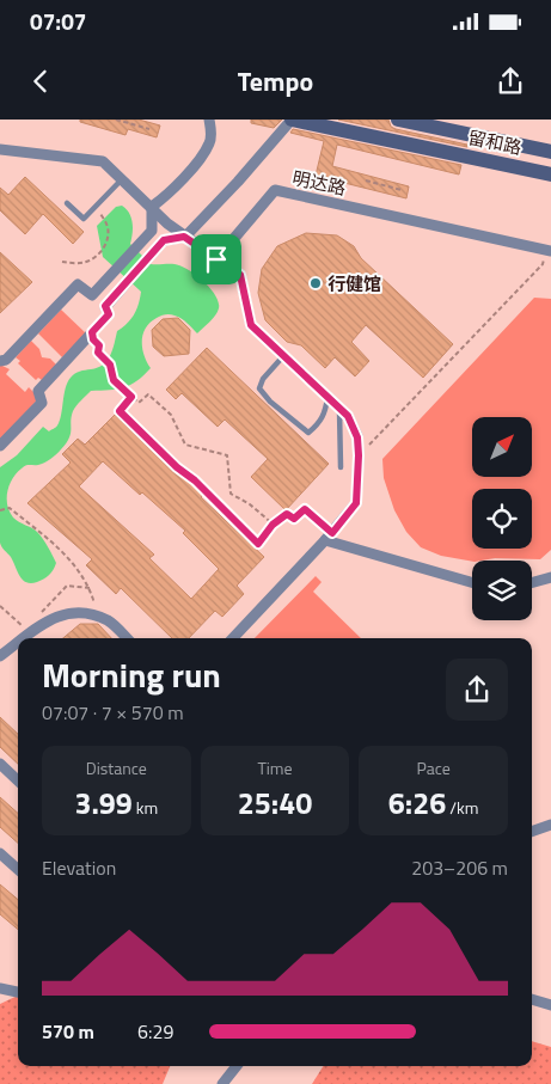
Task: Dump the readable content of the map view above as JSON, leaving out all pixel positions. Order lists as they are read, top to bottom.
{
  "streets": {
    "main road": ["留和路"],
    "street": ["明达路"]
  },
  "places": ["行健馆"],
  "north": "top right",
  "page": {
    "status": "07:07",
    "header": "Tempo",
    "heading": ["Morning run", "07:07 · 7 × 570 m"],
    "stats": [
      ["Distance", "3.99 km"],
      ["Time", "25:40"],
      ["Pace", "6:26 /km"]
    ],
    "chart": ["Elevation", "203–206 m"],
    "list": [
      {
        "name": "570 m",
        "note": "6:29"
      }
    ]
  }
}
